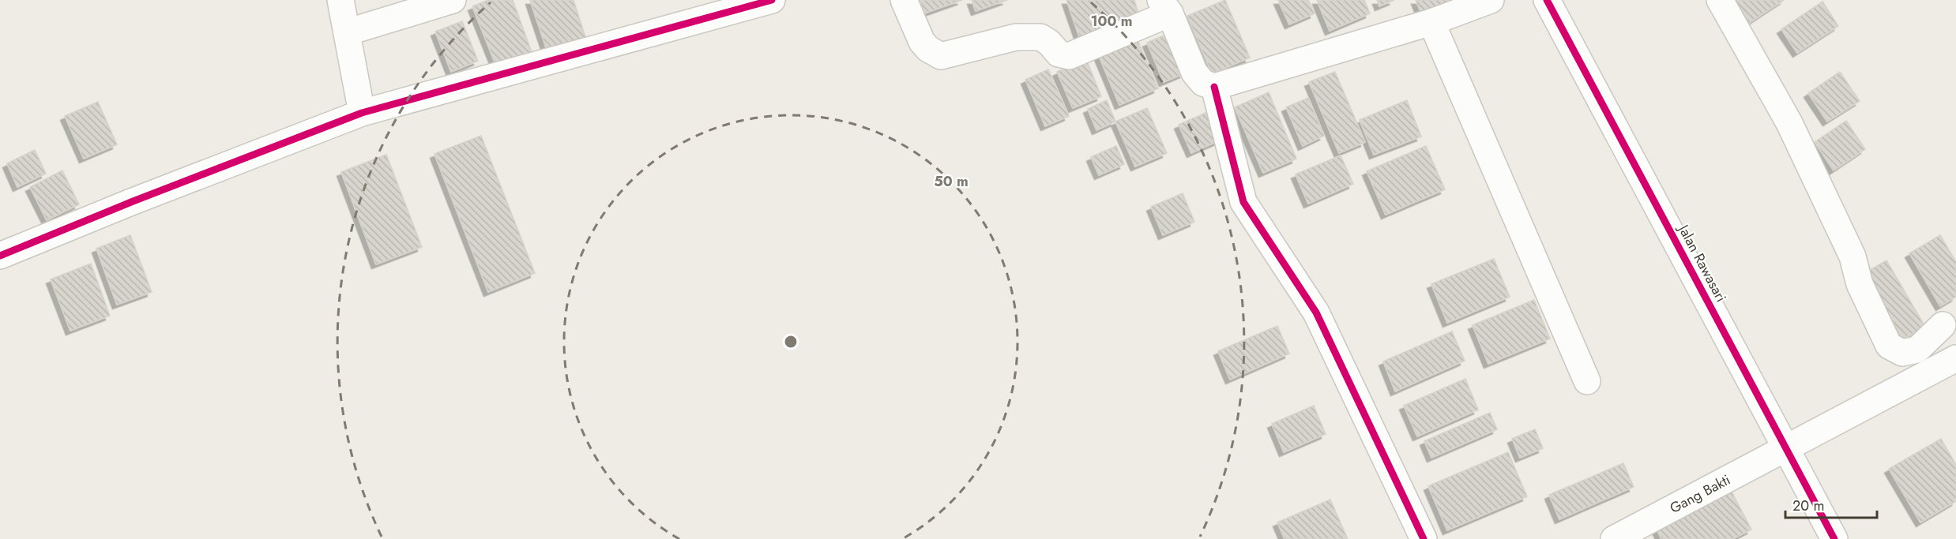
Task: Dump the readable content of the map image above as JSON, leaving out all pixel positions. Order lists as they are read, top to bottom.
{
  "streets": {
    "street": ["Jalan Rawasari", "Gang Bakti"]
  },
  "crossings": [
    ["Jalan Rawasari", "Gang Bakti"]
  ],
  "scale_bar": "20 m",
  "rings": ["100 m", "50 m"]
}
